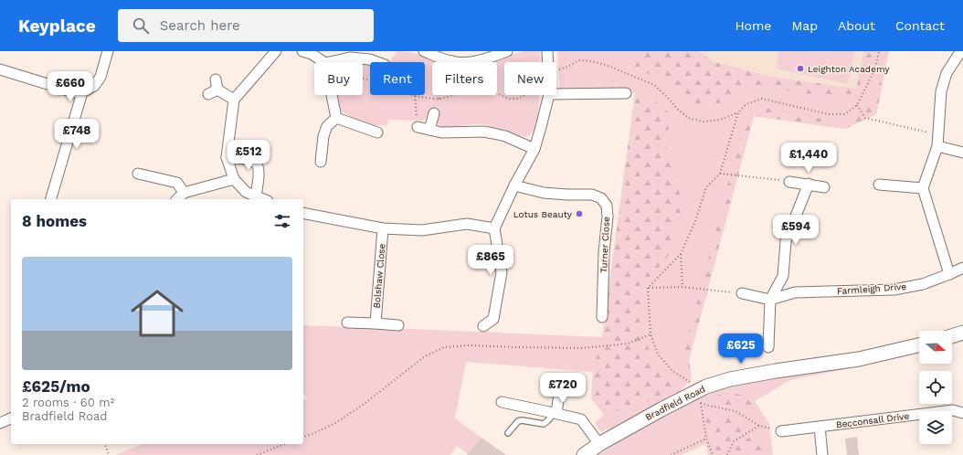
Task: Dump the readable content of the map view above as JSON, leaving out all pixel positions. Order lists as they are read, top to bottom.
{
  "streets": {
    "main road": ["Bradfield Road"],
    "street": [
      "Turner Close",
      "Bolshaw Close",
      "Farmleigh Drive",
      "Becconsall Drive"
    ]
  },
  "places": ["Leighton Academy", "Lotus Beauty"],
  "north": "right",
  "page": {
    "header": "Keyplace",
    "search": "Search here",
    "nav": [
      "Home",
      "Map",
      "About",
      "Contact"
    ],
    "chip": [
      "Buy",
      "Rent",
      "Filters",
      "New"
    ],
    "price": [
      "£660",
      "£748",
      "£512",
      "£1,440",
      "£594",
      "£865",
      "£625",
      "£720"
    ],
    "heading": "8 homes",
    "list": [
      {
        "name": "£625/mo",
        "note": "2 rooms · 60 m² · Bradfield Road"
      }
    ]
  }
}
